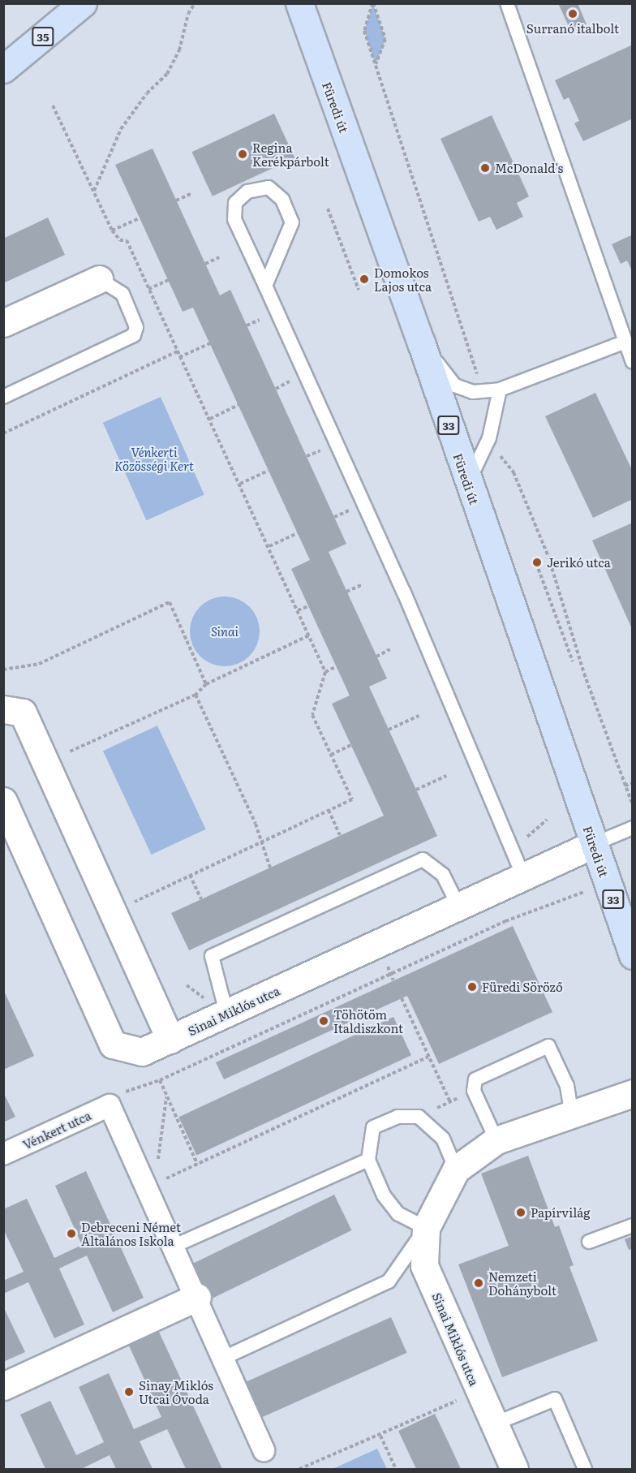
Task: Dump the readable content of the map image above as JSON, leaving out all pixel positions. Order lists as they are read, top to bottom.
{
  "streets": {
    "main road": ["35", "Füredi út", "33"],
    "street": ["Sinai Miklós utca", "Vénkert utca"]
  },
  "crossings": [
    ["Füredi út", "Sinai Miklós utca"]
  ],
  "parks": ["Vénkerti Közösségi Kert", "Sinai"],
  "places": [
    "Surranó italbolt",
    "Regina Kerékpárbolt",
    "McDonald's",
    "Domokos Lajos utca",
    "Jerikó utca",
    "Füredi Söröző",
    "Töhötöm Italdiszkont",
    "Papírvilág",
    "Debreceni Német Általános Iskola",
    "Nemzeti Dohánybolt",
    "Sinay Miklós Utcai Óvoda"
  ]
}
